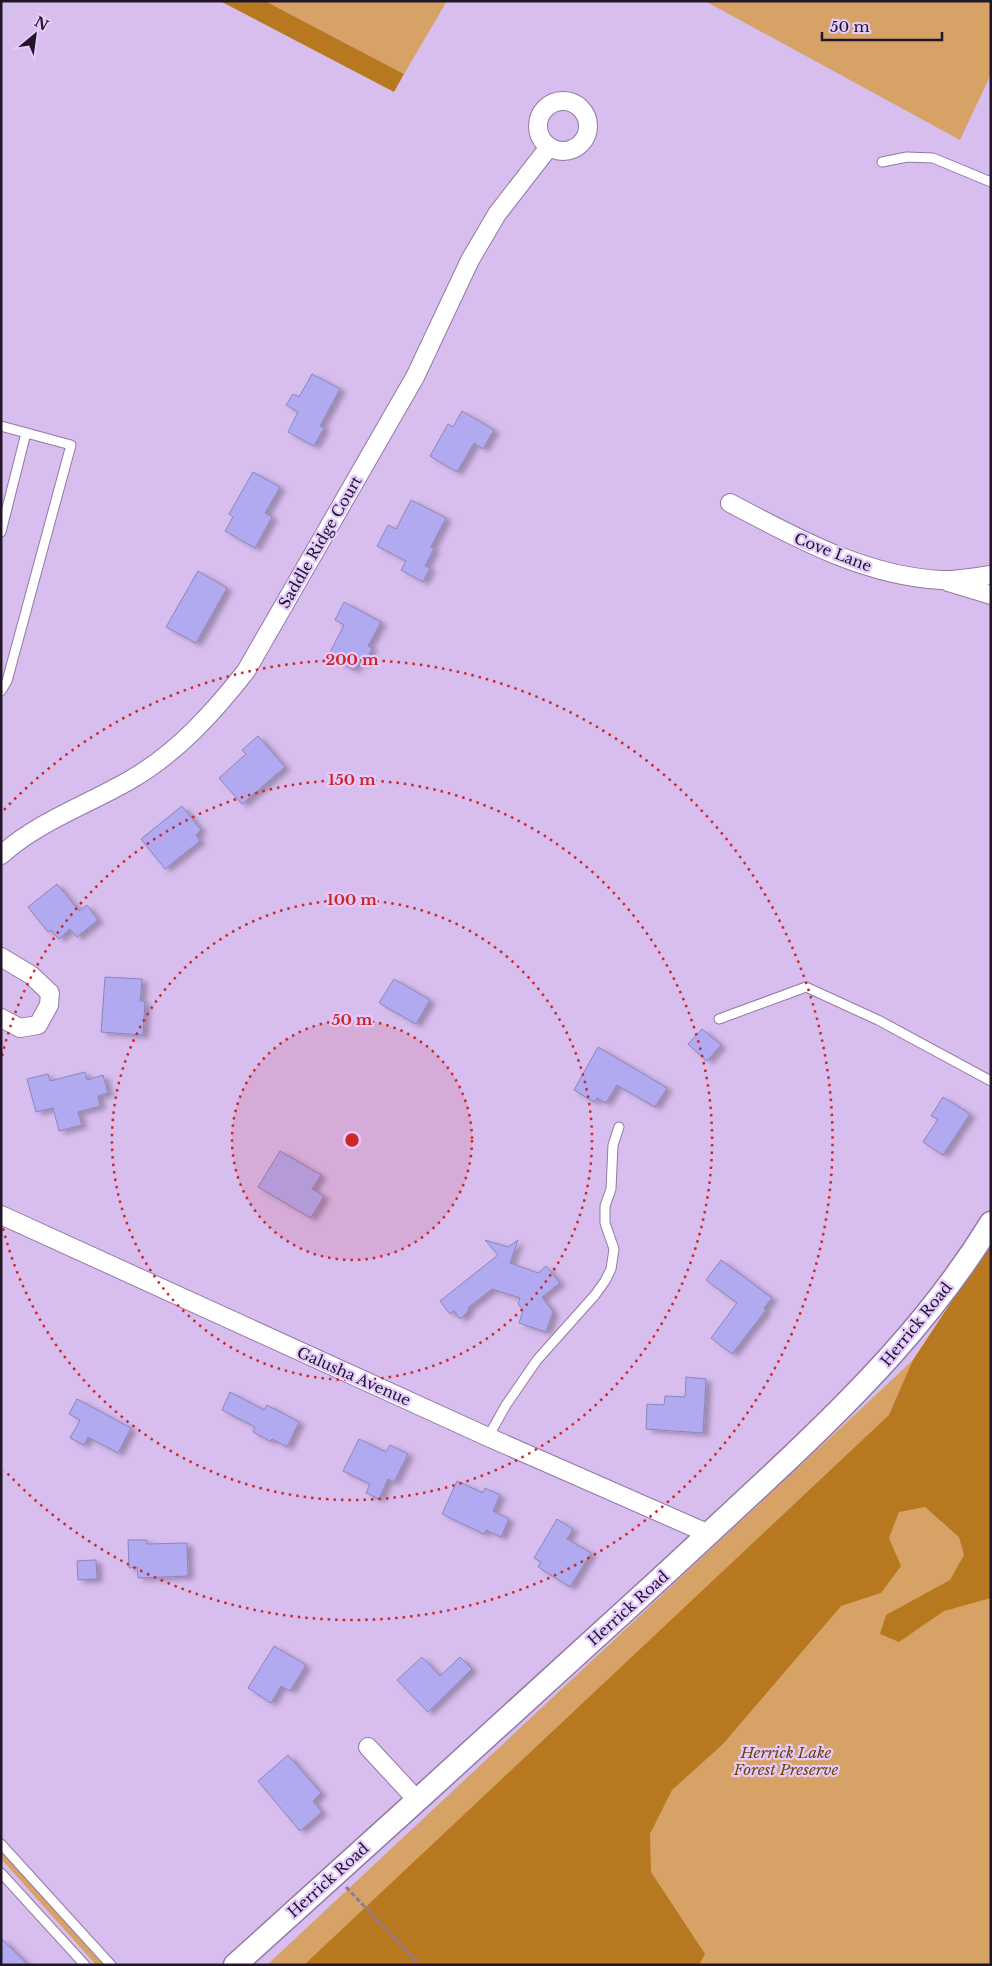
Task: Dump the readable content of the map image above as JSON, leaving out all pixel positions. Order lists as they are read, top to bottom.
{
  "streets": {
    "street": [
      "Saddle Ridge Court",
      "Cove Lane",
      "Herrick Road",
      "Galusha Avenue"
    ]
  },
  "crossings": [
    ["Herrick Road", "Galusha Avenue"]
  ],
  "parks": ["Herrick Lake Forest Preserve"],
  "scale_bar": "50 m",
  "north": "top right",
  "rings": [
    "200 m",
    "150 m",
    "100 m",
    "50 m"
  ]
}
